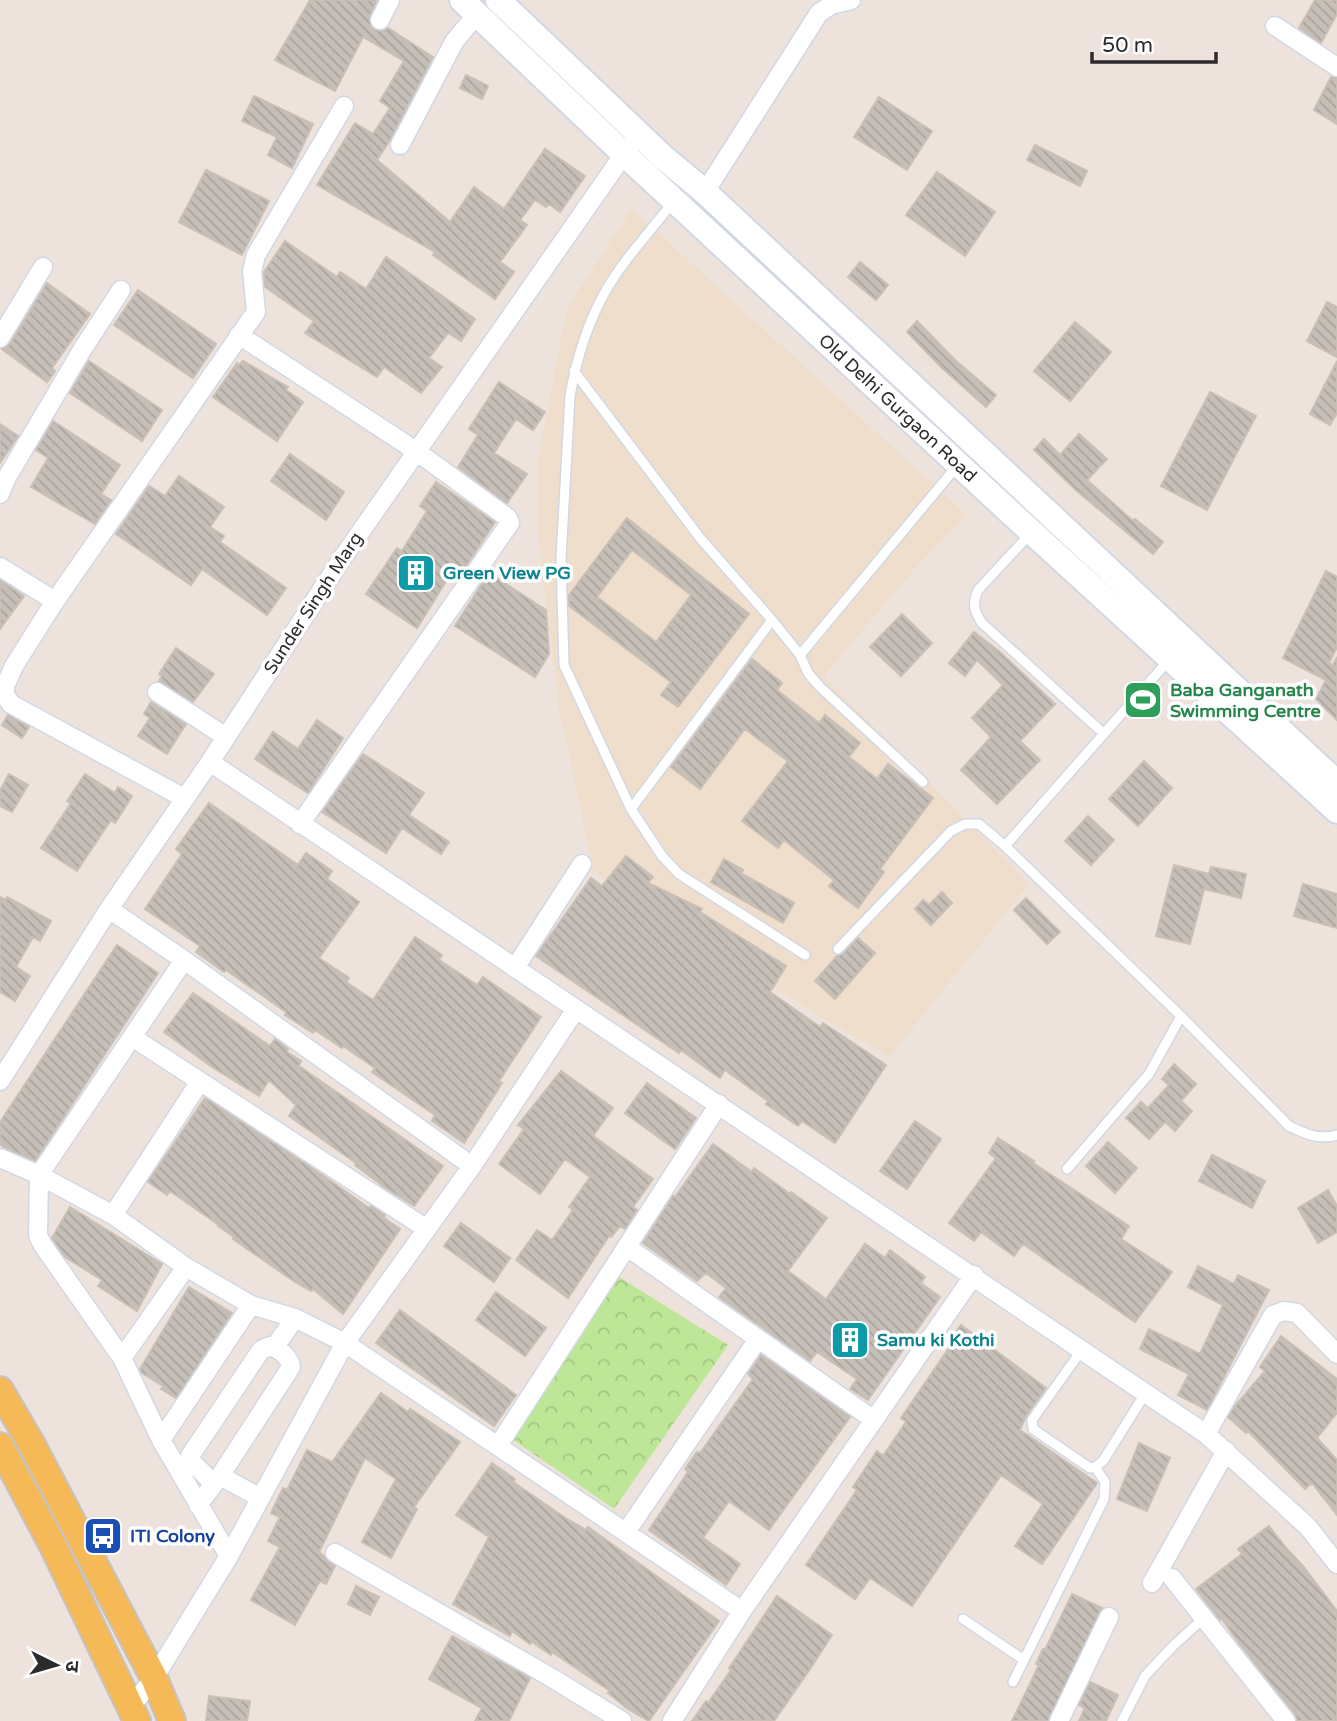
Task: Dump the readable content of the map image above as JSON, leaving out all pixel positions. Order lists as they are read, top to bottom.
{
  "streets": {
    "main road": ["Old Delhi Gurgaon Road"],
    "street": ["Sunder Singh Marg"]
  },
  "crossings": [
    ["Old Delhi Gurgaon Road", "Sunder Singh Marg"]
  ],
  "places": {
    "building": ["Green View PG", "Samu ki Kothi"],
    "sports": ["Baba Ganganath Swimming Centre"],
    "bus stop": ["ITI Colony"]
  },
  "scale_bar": "50 m",
  "north": "right"
}
